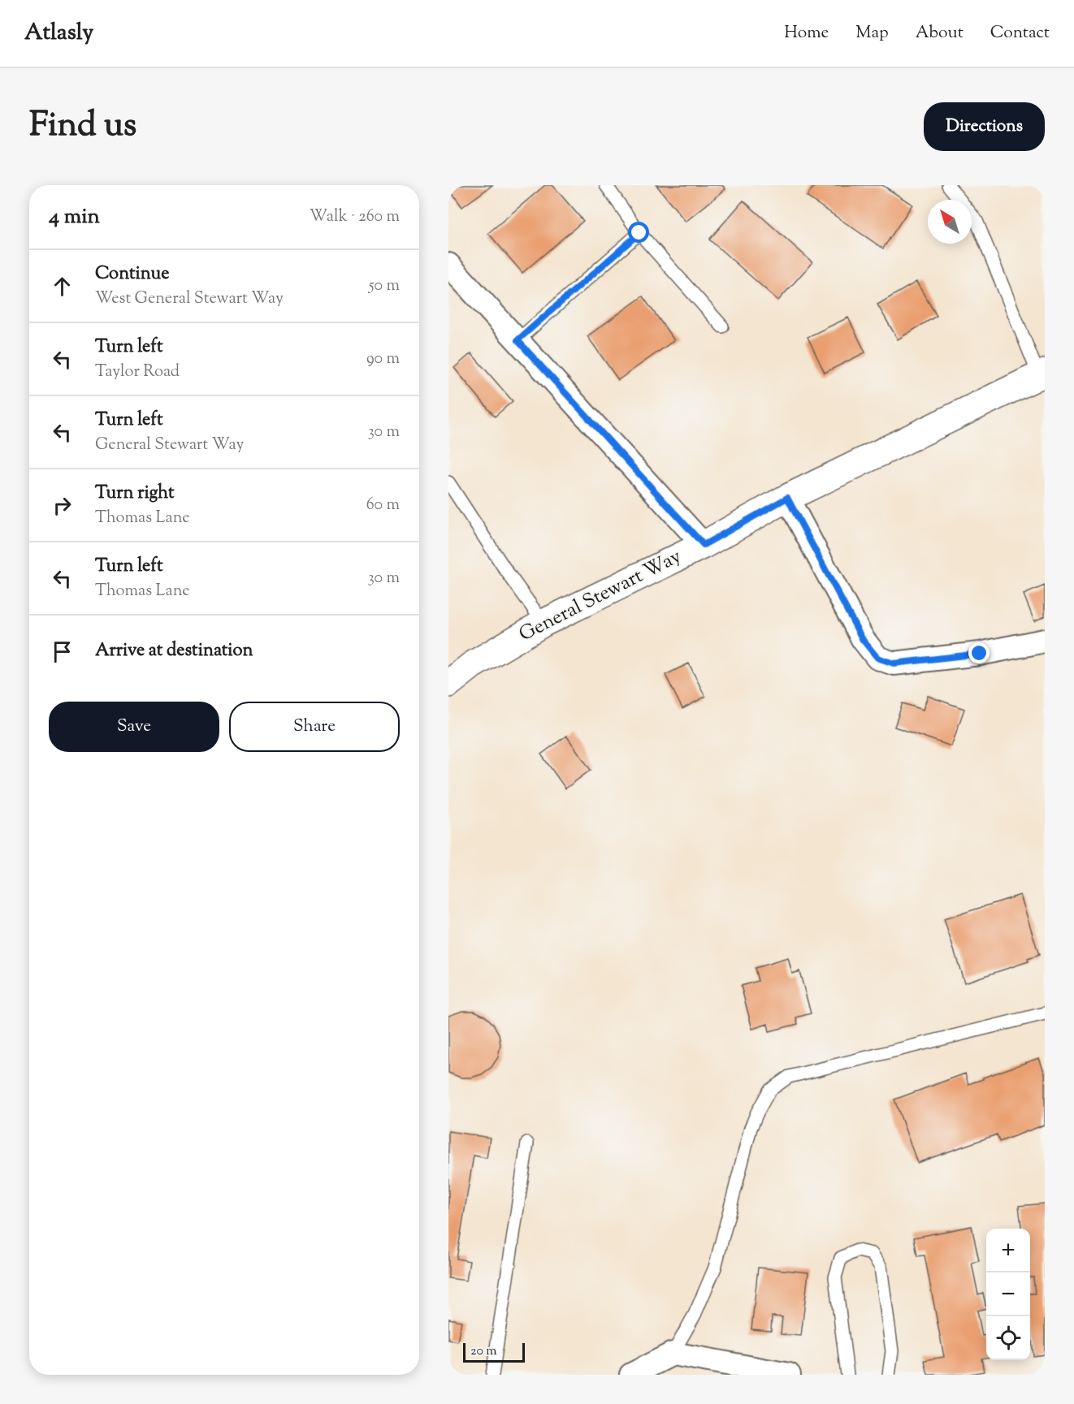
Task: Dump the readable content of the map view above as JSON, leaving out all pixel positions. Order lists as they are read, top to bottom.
{
  "streets": {
    "main road": ["General Stewart Way"]
  },
  "scale_bar": "20 m",
  "north": "top left",
  "page": {
    "header": "Atlasly",
    "nav": [
      "Home",
      "Map",
      "About",
      "Contact"
    ],
    "title": "Find us",
    "buttons": [
      "Directions",
      ["Save", "Share"]
    ],
    "heading": ["4 min", "Walk · 260 m"],
    "list": [
      ["Continue", "West General Stewart Way", "50 m"],
      ["Turn left", "Taylor Road", "90 m"],
      ["Turn left", "General Stewart Way", "30 m"],
      ["Turn right", "Thomas Lane", "60 m"],
      ["Turn left", "Thomas Lane", "30 m"],
      "Arrive at destination"
    ],
    "map_buttons": ["+", "−"],
    "scale": "20 m"
  }
}
